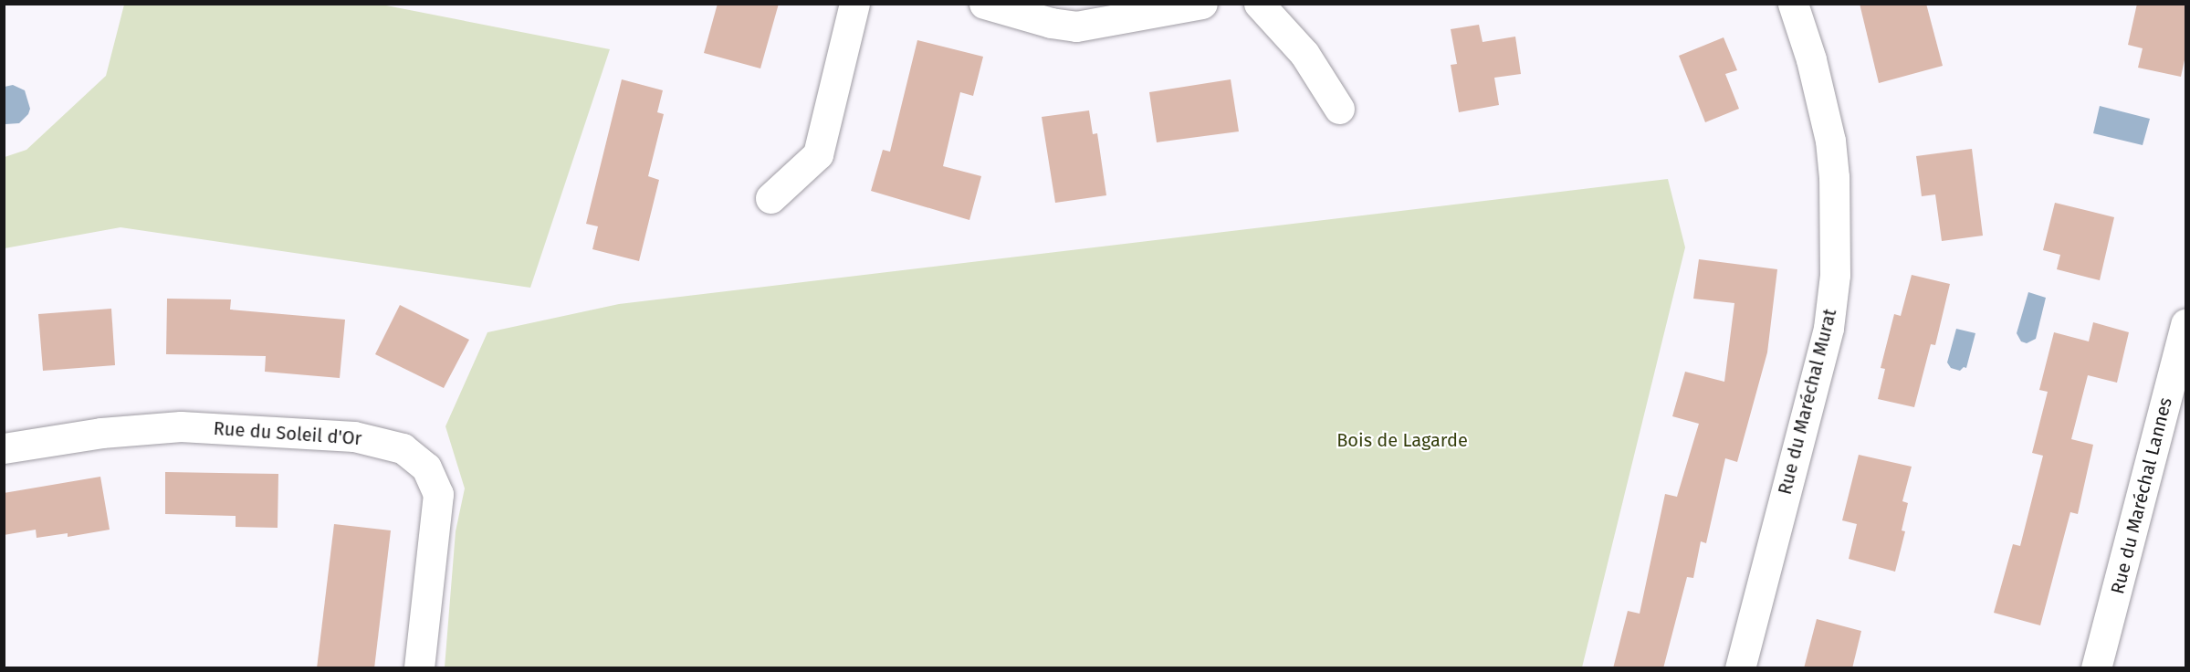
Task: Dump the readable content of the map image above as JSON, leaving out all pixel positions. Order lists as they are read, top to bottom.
{
  "streets": {
    "street": ["Rue du Maréchal Murat", "Rue du Soleil d'Or", "Rue du Maréchal Lannes"]
  },
  "parks": ["Bois de Lagarde"]
}
